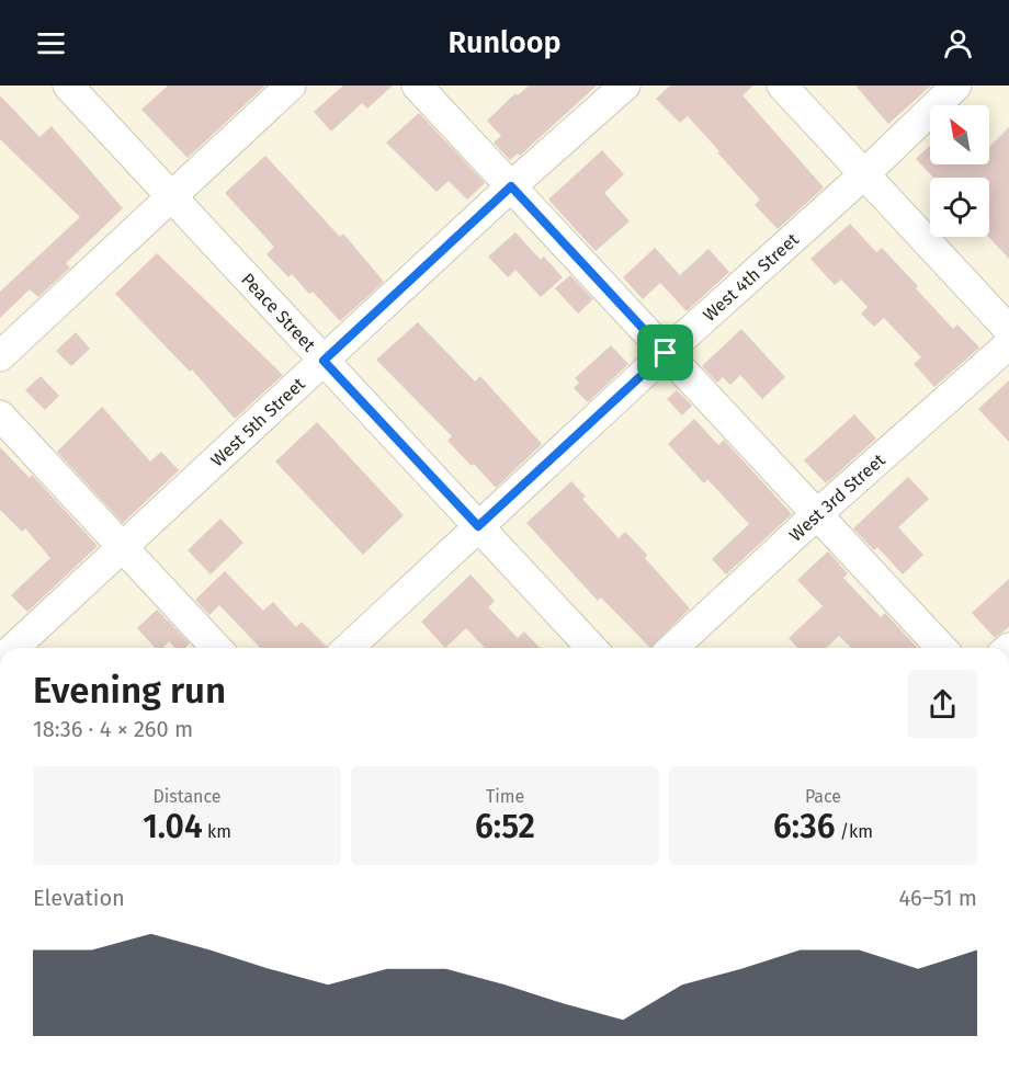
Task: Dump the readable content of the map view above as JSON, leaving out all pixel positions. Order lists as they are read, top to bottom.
{
  "streets": {
    "street": [
      "West 4th Street",
      "Peace Street",
      "West 5th Street",
      "West 3rd Street"
    ]
  },
  "crossings": [
    ["West 4th Street", "Peace Street"],
    ["Peace Street", "West 5th Street"]
  ],
  "north": "top left",
  "page": {
    "header": "Runloop",
    "heading": ["Evening run", "18:36 · 4 × 260 m"],
    "stats": [
      ["Distance", "1.04 km"],
      ["Time", "6:52"],
      ["Pace", "6:36 /km"]
    ],
    "chart": ["Elevation", "46–51 m"]
  }
}
